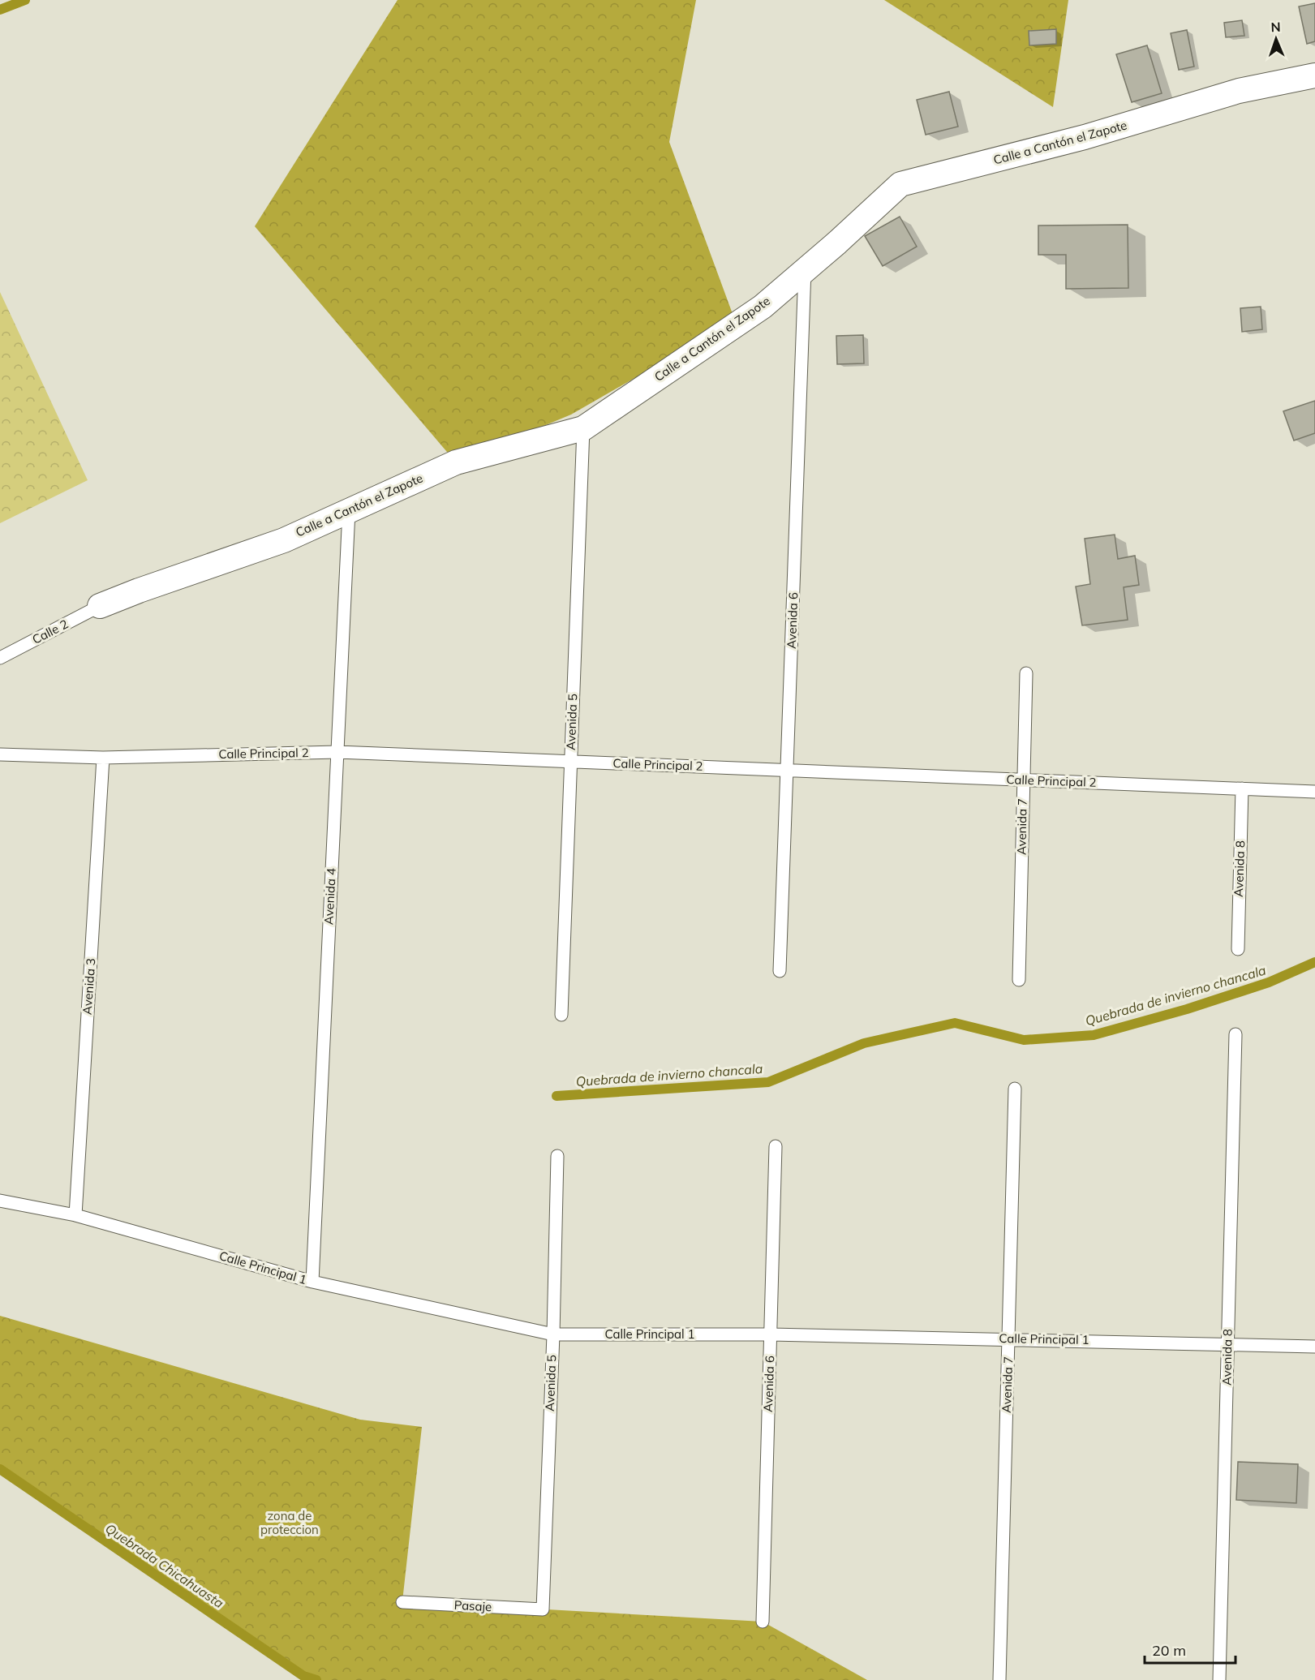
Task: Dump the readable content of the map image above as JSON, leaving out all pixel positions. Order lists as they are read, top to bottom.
{
  "streets": {
    "street": ["Calle a Cantón el Zapote"],
    "lane": [
      "Avenida 6",
      "Calle 2",
      "Avenida 5",
      "Calle Principal 2",
      "Avenida 7",
      "Avenida 8",
      "Avenida 4",
      "Avenida 3",
      "Calle Principal 1",
      "Pasaje"
    ]
  },
  "crossings": [
    ["Calle a Cantón el Zapote", "Avenida 6"],
    ["Calle a Cantón el Zapote", "Calle 2"],
    ["Calle a Cantón el Zapote", "Avenida 5"],
    ["Calle a Cantón el Zapote", "Avenida 4"],
    ["Avenida 6", "Calle Principal 2"],
    ["Avenida 6", "Calle Principal 1"],
    ["Avenida 5", "Calle Principal 2"],
    ["Avenida 5", "Calle Principal 1"],
    ["Avenida 5", "Pasaje"],
    ["Calle Principal 2", "Avenida 7"],
    ["Calle Principal 2", "Avenida 8"],
    ["Calle Principal 2", "Avenida 4"],
    ["Calle Principal 2", "Avenida 3"],
    ["Avenida 7", "Calle Principal 1"],
    ["Avenida 8", "Calle Principal 1"],
    ["Avenida 4", "Calle Principal 1"],
    ["Avenida 3", "Calle Principal 1"]
  ],
  "water": ["Quebrada de invierno chancala", "Quebrada Chicahuasta"],
  "parks": ["zona de proteccion"],
  "scale_bar": "20 m",
  "north": "top"
}
